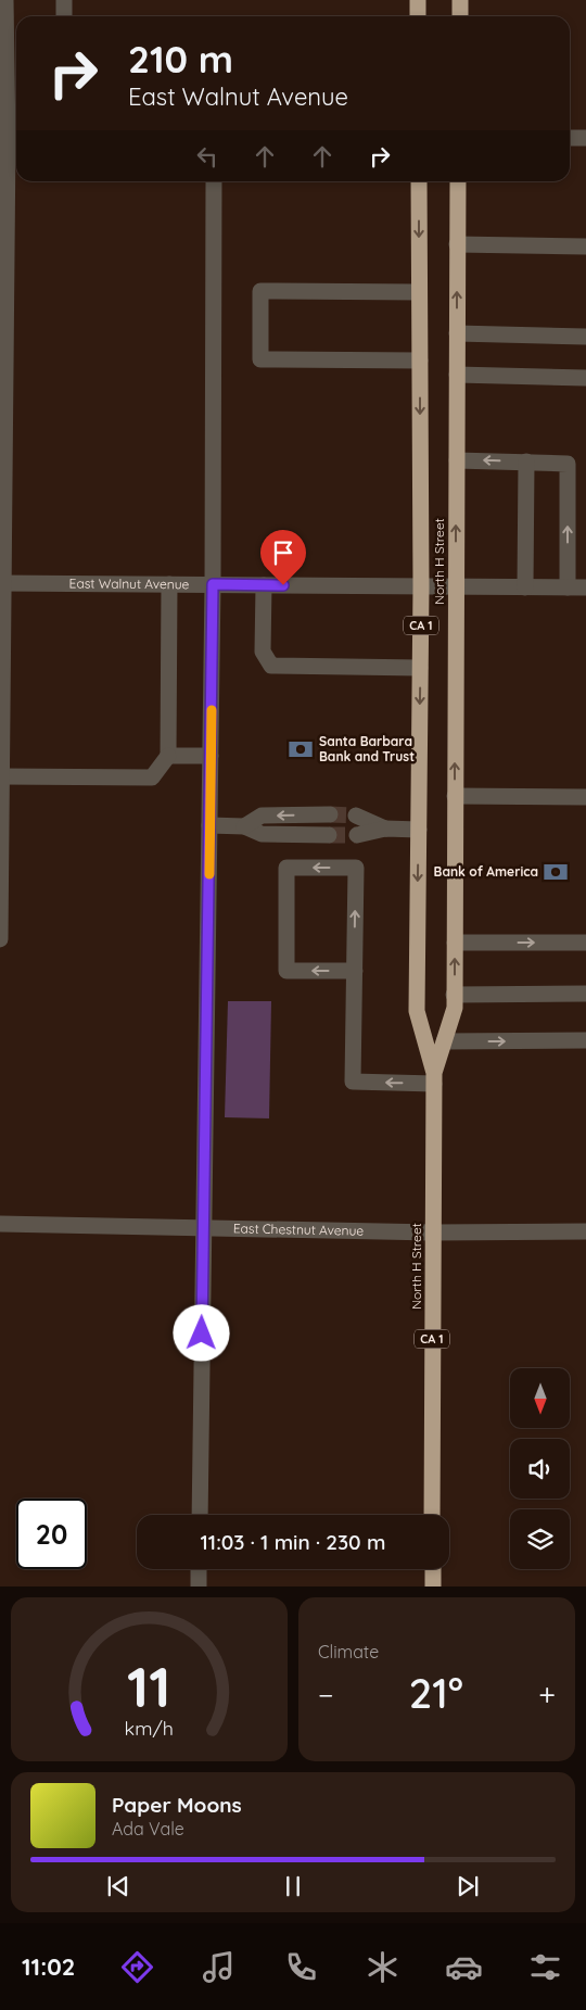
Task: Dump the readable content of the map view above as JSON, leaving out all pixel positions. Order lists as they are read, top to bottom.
{
  "streets": {
    "highway": ["North H Street", "CA 1"],
    "street": ["East Walnut Avenue", "East Chestnut Avenue"]
  },
  "crossings": [
    ["North H Street", "East Walnut Avenue"],
    ["North H Street", "East Chestnut Avenue"]
  ],
  "places": {
    "bank": ["Santa Barbara Bank and Trust", "Bank of America"]
  },
  "north": "bottom",
  "page": {
    "turn": ["210 m", "East Walnut Avenue"],
    "limit": "20",
    "trip": "11:03 · 1 min · 230 m",
    "tile": "Climate",
    "heat": ["−", "21°", "+"],
    "song": ["Paper Moons", "Ada Vale"],
    "tabs": "11:02",
    "gauge": ["11", "km/h"]
  }
}
